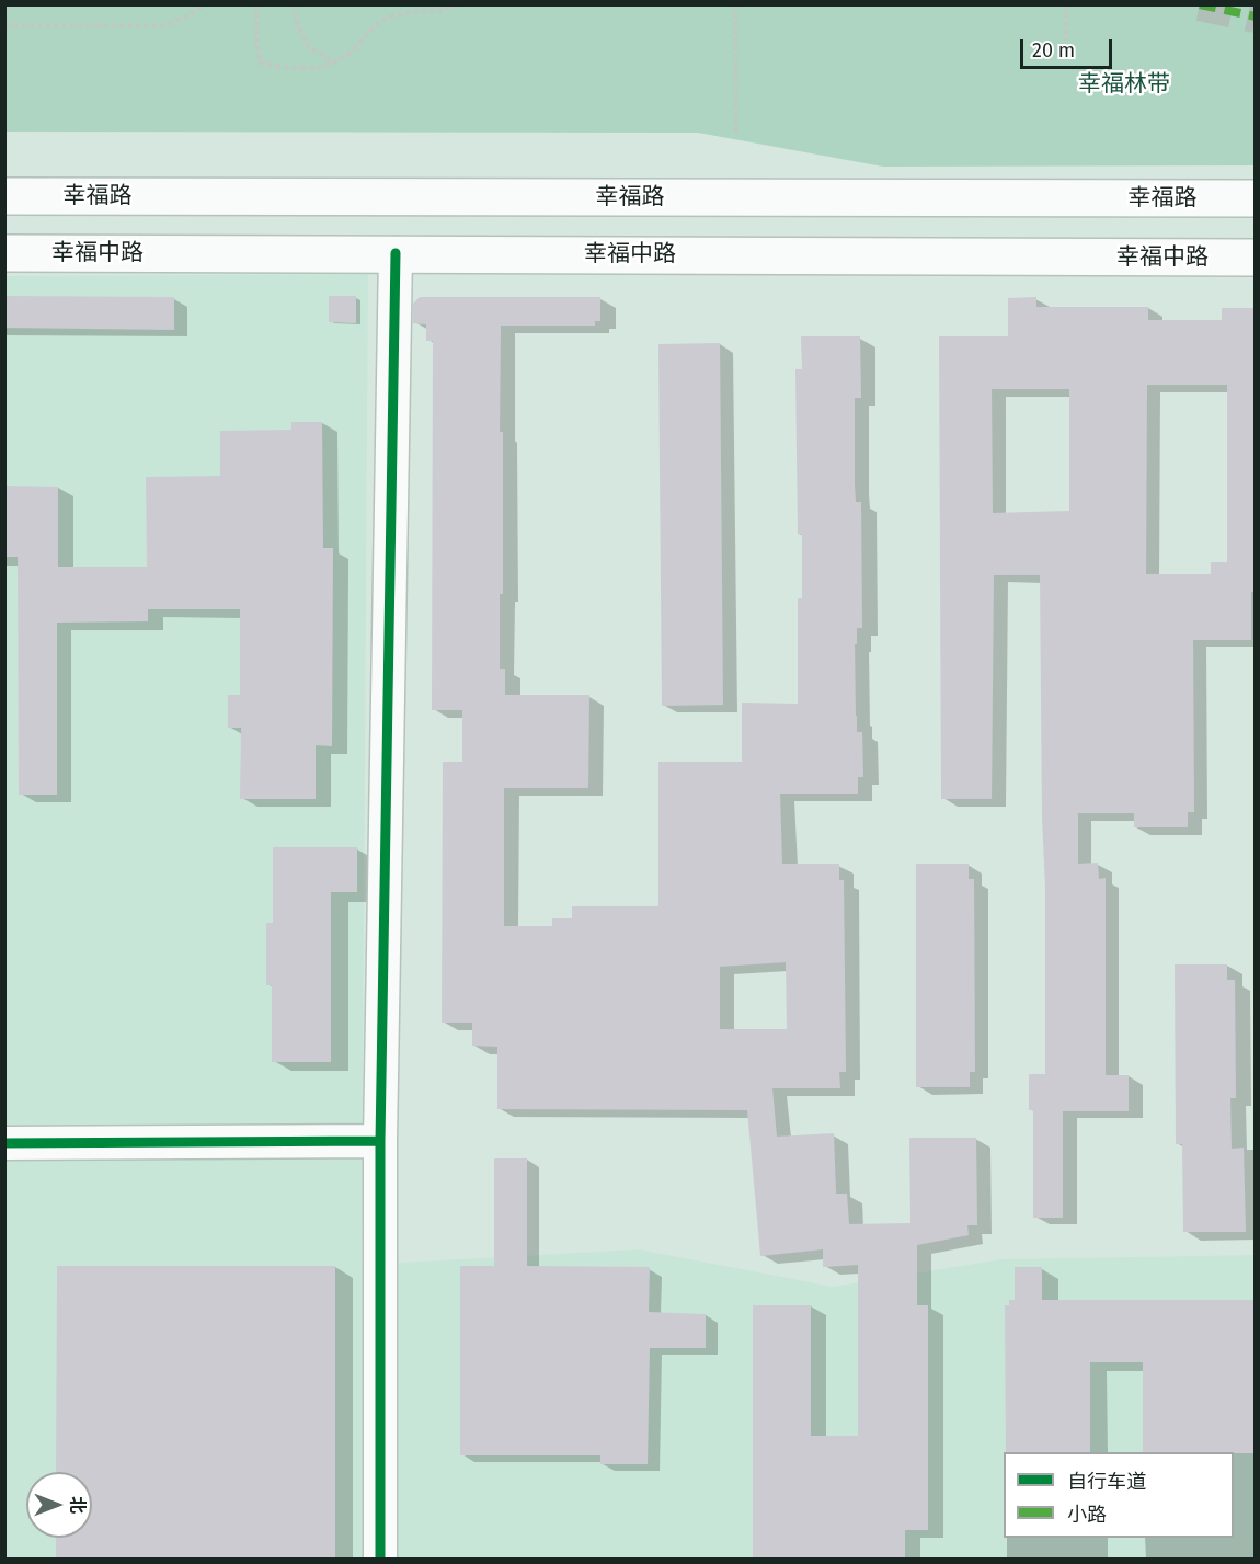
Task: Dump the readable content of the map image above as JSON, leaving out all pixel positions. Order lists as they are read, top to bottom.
{
  "streets": {
    "main road": ["幸福路", "幸福中路"]
  },
  "parks": ["幸福林带"],
  "legend": ["自行车道", "小路"],
  "scale_bar": "20 m",
  "north": "right"
}
